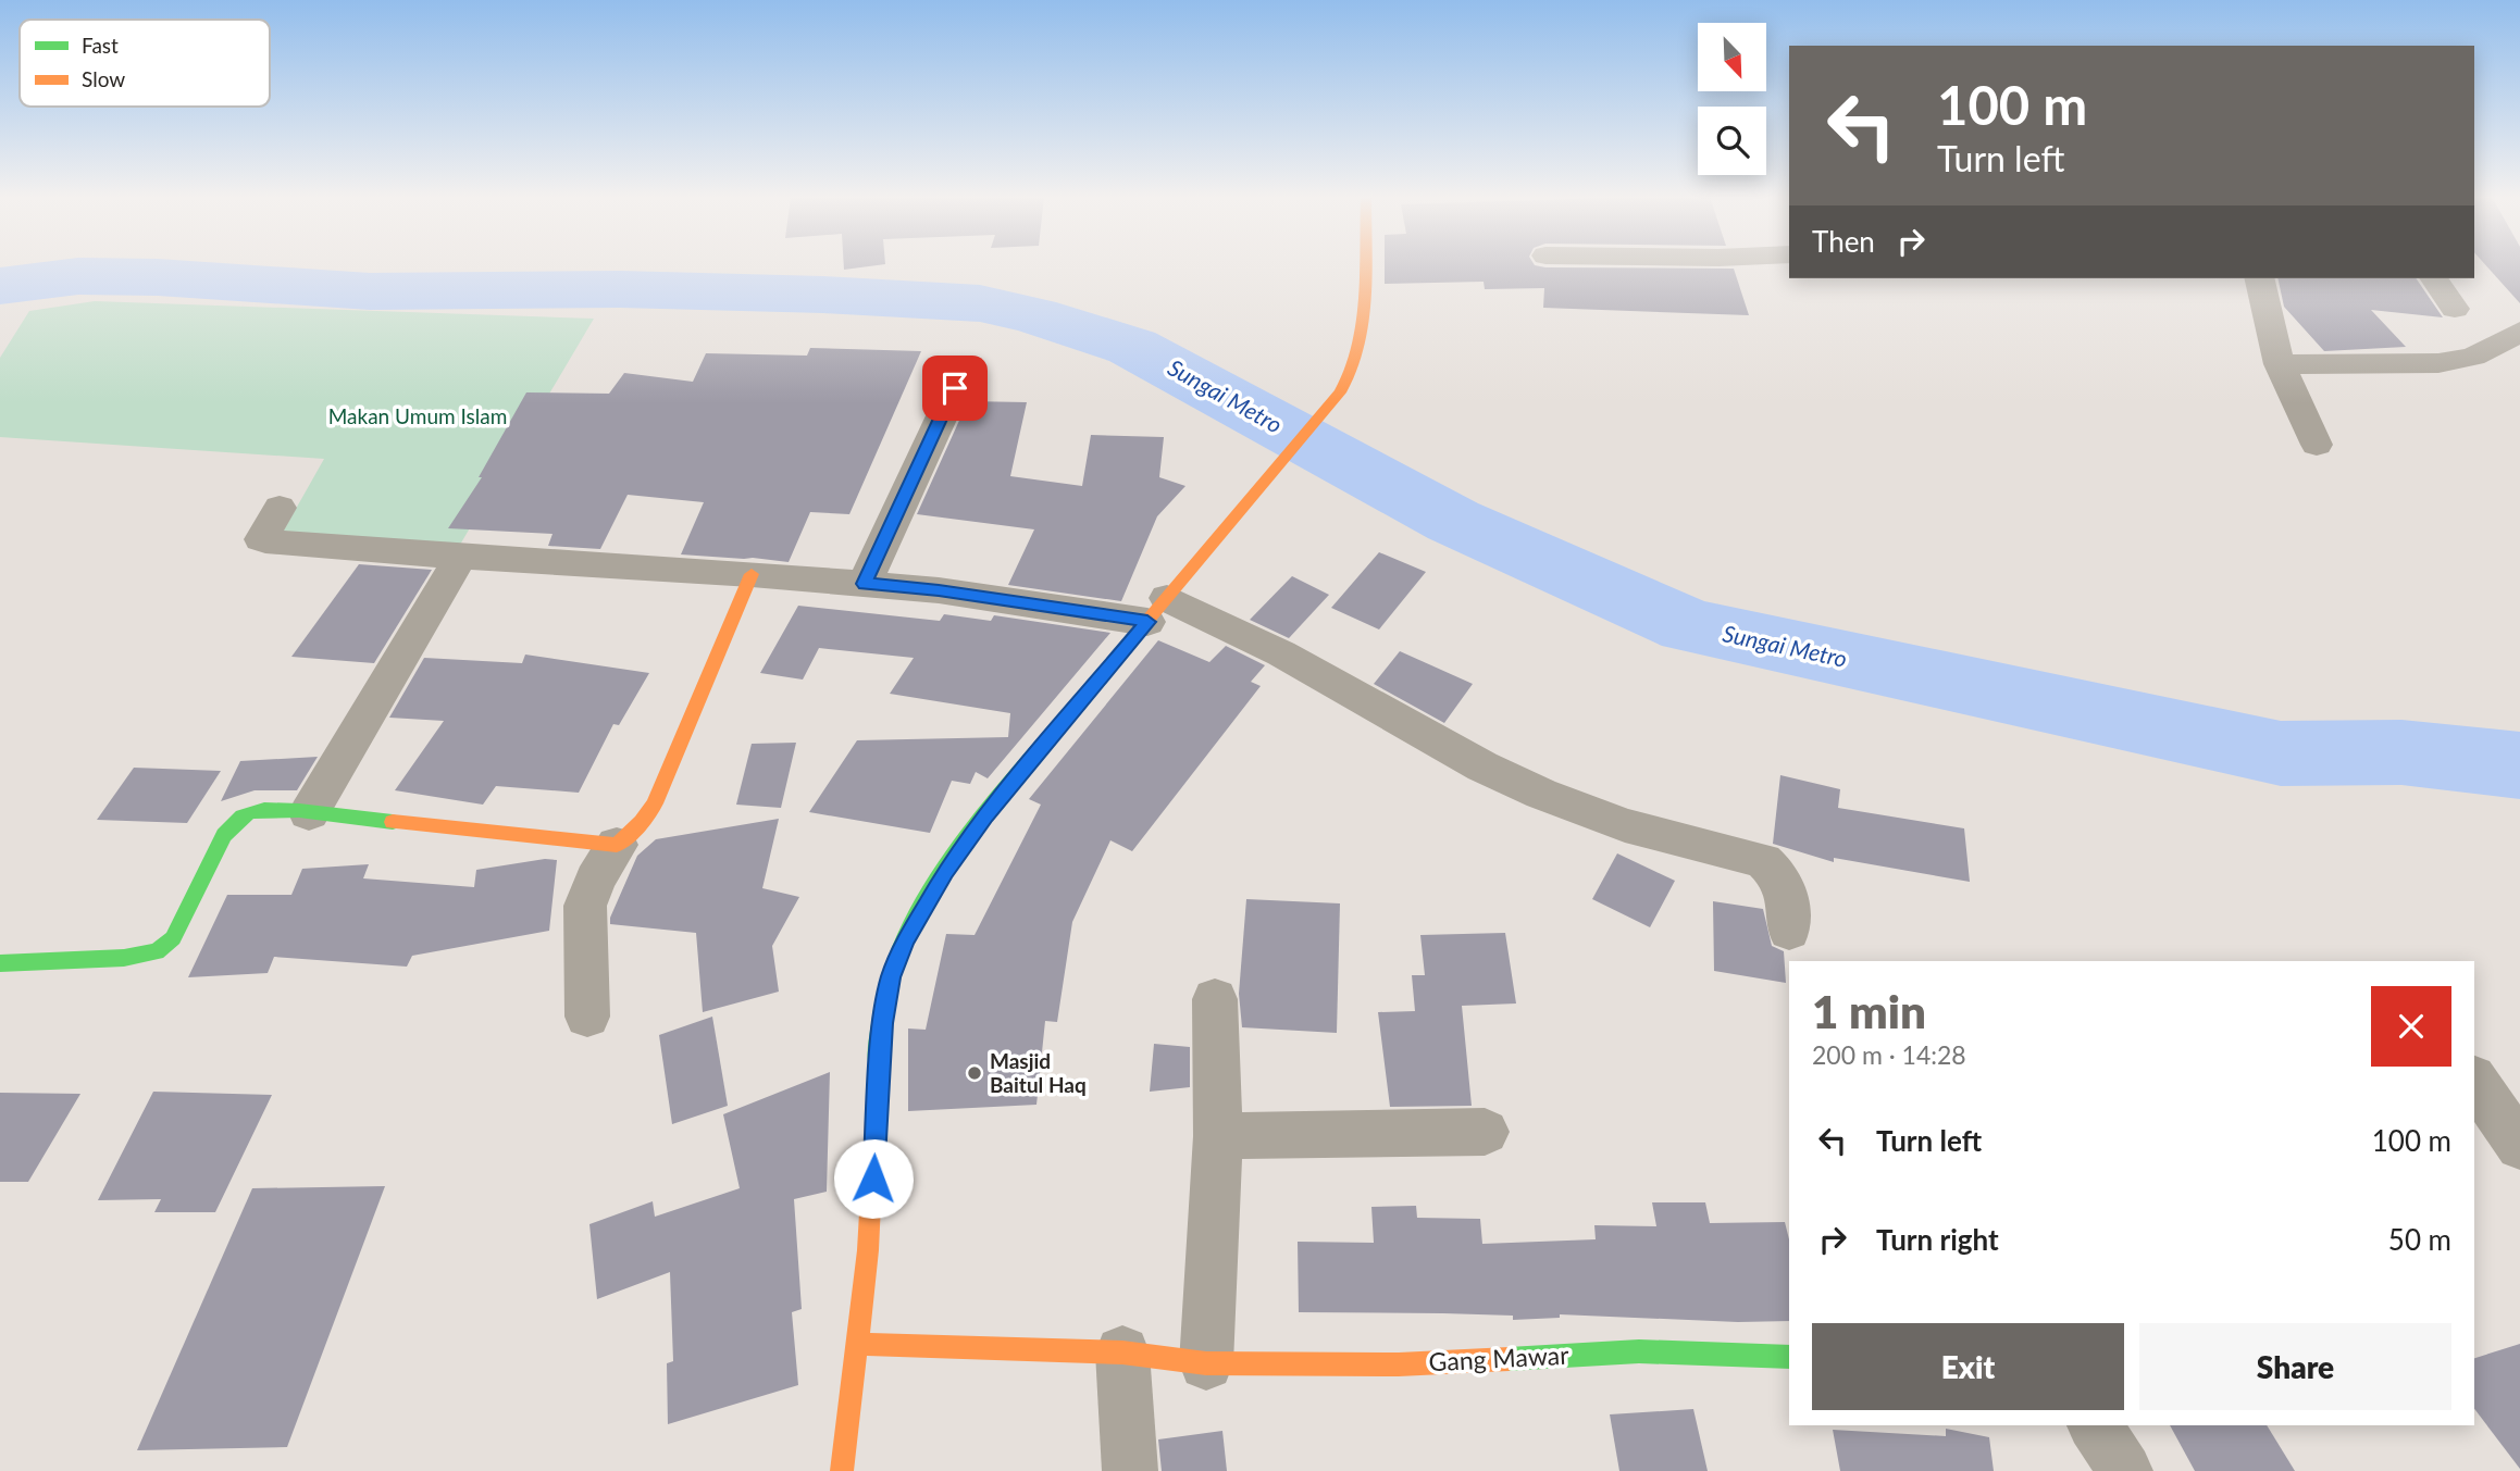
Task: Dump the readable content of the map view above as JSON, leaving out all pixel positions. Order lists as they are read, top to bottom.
{
  "streets": {
    "street": ["Gang Mawar"]
  },
  "water": ["Sungai Metro"],
  "parks": ["Makan Umum Islam"],
  "places": ["Masjid Baitul Haq"],
  "legend": ["Fast", "Slow"],
  "north": "bottom right",
  "page": {
    "turn": ["100 m", "Turn left"],
    "then": "Then",
    "heading": ["1 min", "200 m · 14:28"],
    "list": [
      {
        "name": "Turn left",
        "value": "100 m"
      },
      {
        "name": "Turn right",
        "value": "50 m"
      }
    ],
    "buttons": ["Exit", "Share"]
  }
}
